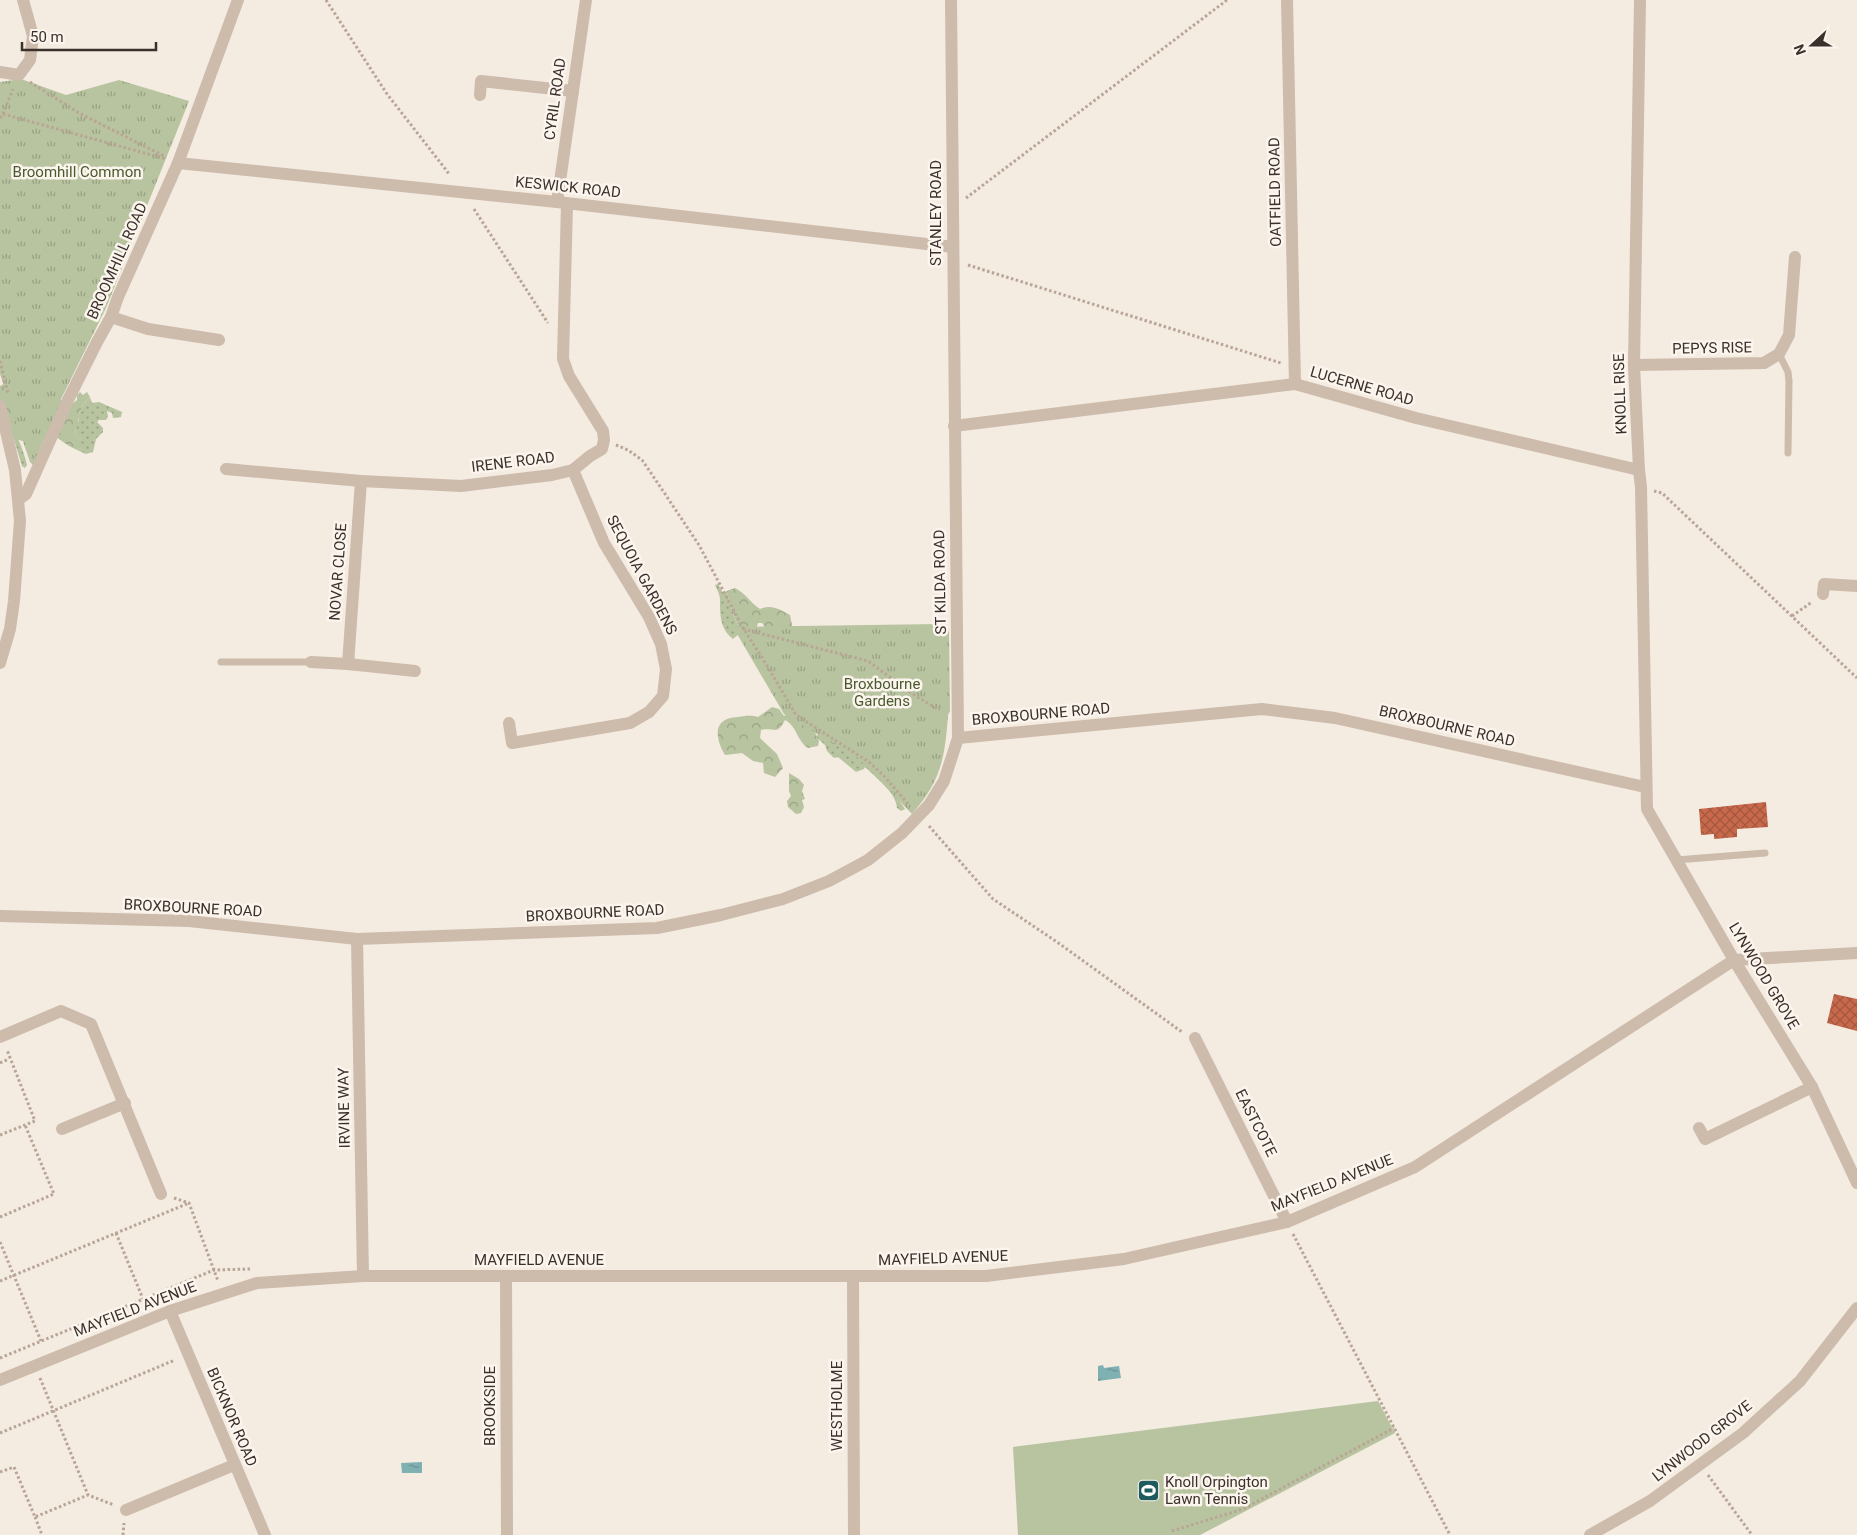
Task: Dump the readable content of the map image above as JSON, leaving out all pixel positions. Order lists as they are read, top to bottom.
{
  "streets": {
    "street": [
      "CYRIL ROAD",
      "KESWICK ROAD",
      "OATFIELD ROAD",
      "STANLEY ROAD",
      "BROOMHILL ROAD",
      "PEPYS RISE",
      "LUCERNE ROAD",
      "KNOLL RISE",
      "IRENE ROAD",
      "NOVAR CLOSE",
      "SEQUOIA GARDENS",
      "ST KILDA ROAD",
      "BROXBOURNE ROAD",
      "LYNWOOD GROVE",
      "IRVINE WAY",
      "EASTCOTE",
      "MAYFIELD AVENUE",
      "BROOKSIDE",
      "WESTHOLME",
      "BICKNOR ROAD"
    ]
  },
  "crossings": [
    ["CYRIL ROAD", "KESWICK ROAD"],
    ["KESWICK ROAD", "STANLEY ROAD"],
    ["KESWICK ROAD", "BROOMHILL ROAD"],
    ["OATFIELD ROAD", "LUCERNE ROAD"],
    ["STANLEY ROAD", "LUCERNE ROAD"],
    ["STANLEY ROAD", "ST KILDA ROAD"],
    ["PEPYS RISE", "KNOLL RISE"],
    ["LUCERNE ROAD", "KNOLL RISE"],
    ["LUCERNE ROAD", "ST KILDA ROAD"],
    ["KNOLL RISE", "BROXBOURNE ROAD"],
    ["KNOLL RISE", "LYNWOOD GROVE"],
    ["IRENE ROAD", "NOVAR CLOSE"],
    ["IRENE ROAD", "SEQUOIA GARDENS"],
    ["ST KILDA ROAD", "BROXBOURNE ROAD"],
    ["BROXBOURNE ROAD", "LYNWOOD GROVE"],
    ["BROXBOURNE ROAD", "IRVINE WAY"],
    ["LYNWOOD GROVE", "MAYFIELD AVENUE"],
    ["IRVINE WAY", "MAYFIELD AVENUE"],
    ["EASTCOTE", "MAYFIELD AVENUE"],
    ["MAYFIELD AVENUE", "BROOKSIDE"],
    ["MAYFIELD AVENUE", "WESTHOLME"],
    ["MAYFIELD AVENUE", "BICKNOR ROAD"]
  ],
  "parks": ["Broomhill Common", "Broxbourne Gardens"],
  "places": {
    "sports": ["Knoll Orpington Lawn Tennis"]
  },
  "scale_bar": "50 m",
  "north": "left"
}
